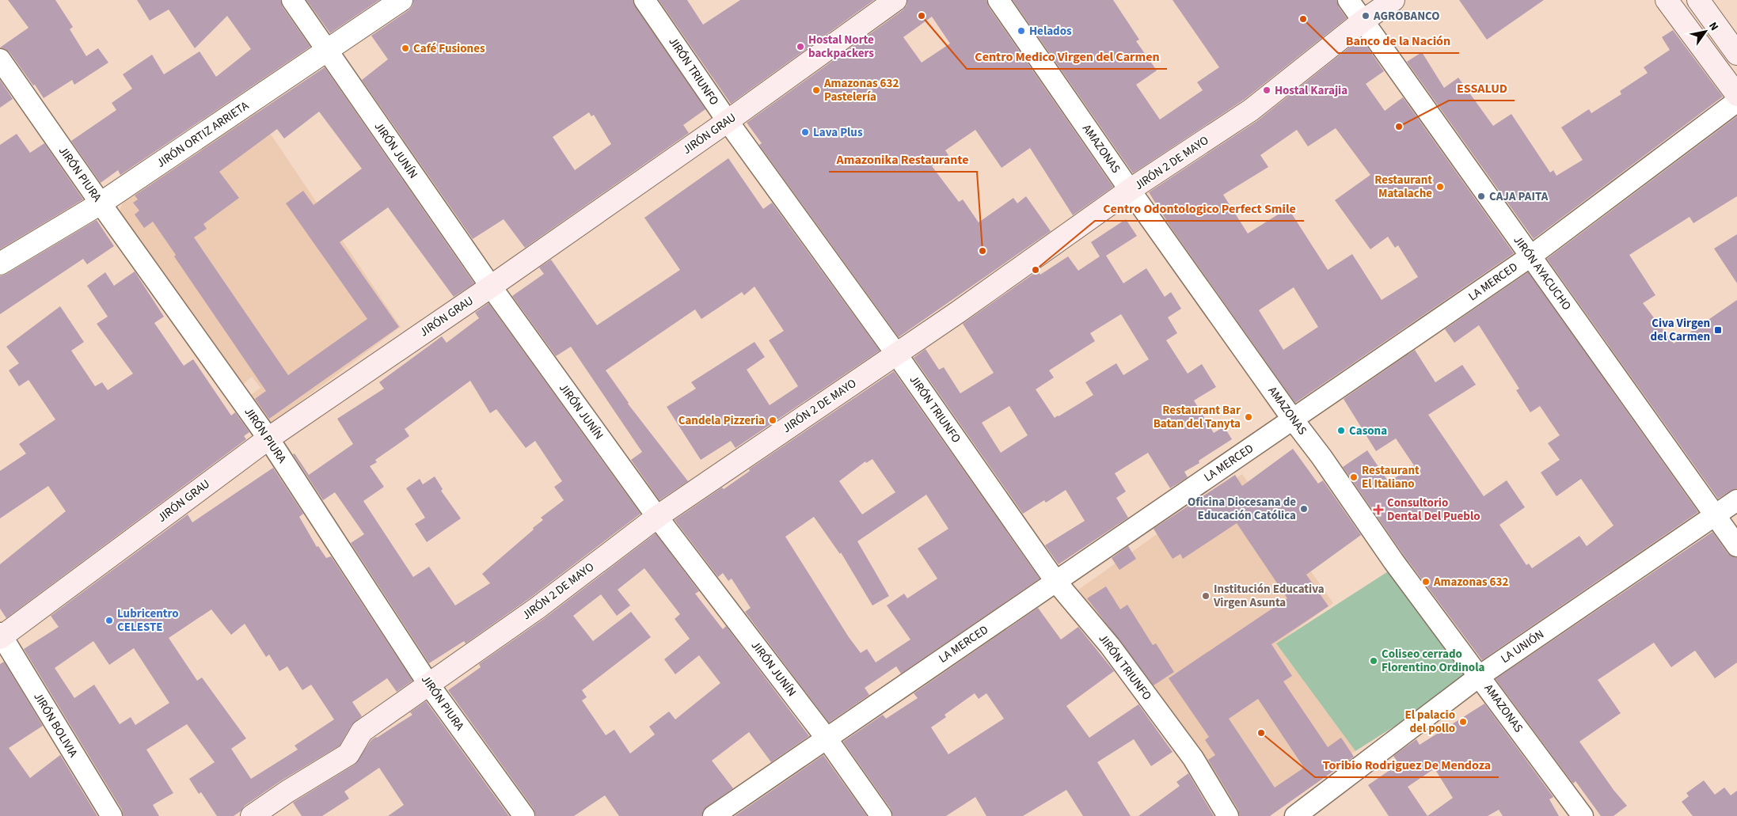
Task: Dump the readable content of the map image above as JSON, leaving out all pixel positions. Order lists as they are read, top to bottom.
{
  "streets": {
    "main road": ["JIRÓN GRAU", "JIRÓN 2 DE MAYO"],
    "street": [
      "JIRÓN TRIUNFO",
      "JIRÓN ORTIZ ARRIETA",
      "AMAZONAS",
      "JIRÓN JUNÍN",
      "JIRÓN PIURA",
      "JIRÓN AYACUCHO",
      "LA MERCED",
      "LA UNIÓN",
      "JIRÓN BOLIVIA"
    ]
  },
  "crossings": [
    ["JIRÓN TRIUNFO", "JIRÓN GRAU"],
    ["JIRÓN TRIUNFO", "JIRÓN 2 DE MAYO"],
    ["JIRÓN TRIUNFO", "LA MERCED"],
    ["JIRÓN GRAU", "JIRÓN JUNÍN"],
    ["JIRÓN GRAU", "JIRÓN PIURA"],
    ["JIRÓN GRAU", "JIRÓN BOLIVIA"],
    ["JIRÓN ORTIZ ARRIETA", "JIRÓN JUNÍN"],
    ["JIRÓN ORTIZ ARRIETA", "JIRÓN PIURA"],
    ["AMAZONAS", "JIRÓN 2 DE MAYO"],
    ["AMAZONAS", "LA MERCED"],
    ["AMAZONAS", "LA UNIÓN"],
    ["JIRÓN JUNÍN", "JIRÓN 2 DE MAYO"],
    ["JIRÓN JUNÍN", "LA MERCED"],
    ["JIRÓN 2 DE MAYO", "JIRÓN PIURA"],
    ["JIRÓN 2 DE MAYO", "JIRÓN AYACUCHO"],
    ["JIRÓN AYACUCHO", "LA MERCED"],
    ["JIRÓN AYACUCHO", "LA UNIÓN"]
  ],
  "places": {
    "other": [
      "Centro Medico Virgen del Carmen",
      "AGROBANCO",
      "Banco de la Nación",
      "Helados",
      "Hostal Norte backpackers",
      "Café Fusiones",
      "Amazonas 632 Pastelería",
      "Hostal Karajia",
      "ESSALUD",
      "Lava Plus",
      "Restaurant Matalache",
      "CAJA PAITA",
      "Amazonika Restaurante",
      "Centro Odontologico Perfect Smile",
      "Restaurant Bar Batan del Tanyta",
      "Candela Pizzeria",
      "Casona",
      "Restaurant El Italiano",
      "Oficina Diocesana de Educación Católica",
      "Amazonas 632",
      "Institución Educativa Virgen Asunta",
      "Lubricentro CELESTE",
      "Coliseo cerrado Florentino Ordinola",
      "El palacio del pollo",
      "Toribio Rodriguez De Mendoza"
    ],
    "transit": ["Civa Virgen del Carmen"],
    "health": ["Consultorio Dental Del Pueblo"]
  },
  "north": "top right"
}
